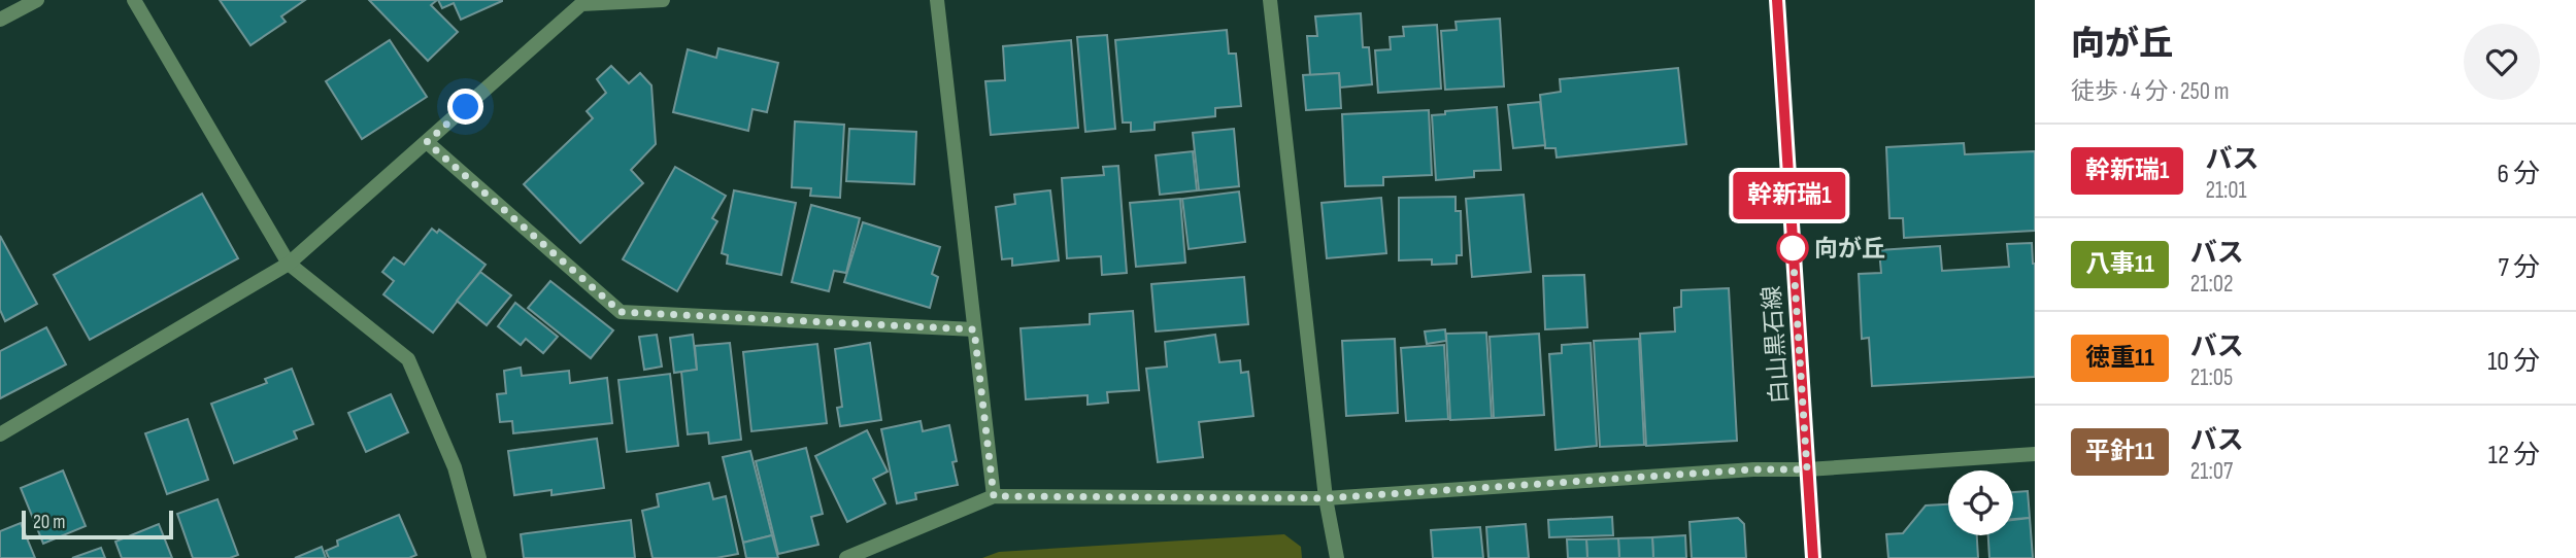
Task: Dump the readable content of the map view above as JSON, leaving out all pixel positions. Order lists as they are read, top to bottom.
{
  "streets": {
    "street": ["白山黒石線"]
  },
  "places": ["向が丘"],
  "lines": ["bus line 幹新瑞1"],
  "scale_bar": "20 m",
  "page": {
    "on_map": "幹新瑞1",
    "heading": ["向が丘", "徒歩 · 4 分 · 250 m"],
    "list": [
      {
        "mark": "幹新瑞1",
        "name": "バス",
        "note": "21:01",
        "value": "6 分"
      },
      {
        "mark": "八事11",
        "name": "バス",
        "note": "21:02",
        "value": "7 分"
      },
      {
        "mark": "徳重11",
        "name": "バス",
        "note": "21:05",
        "value": "10 分"
      },
      {
        "mark": "平針11",
        "name": "バス",
        "note": "21:07",
        "value": "12 分"
      }
    ],
    "scale": "20 m"
  }
}
